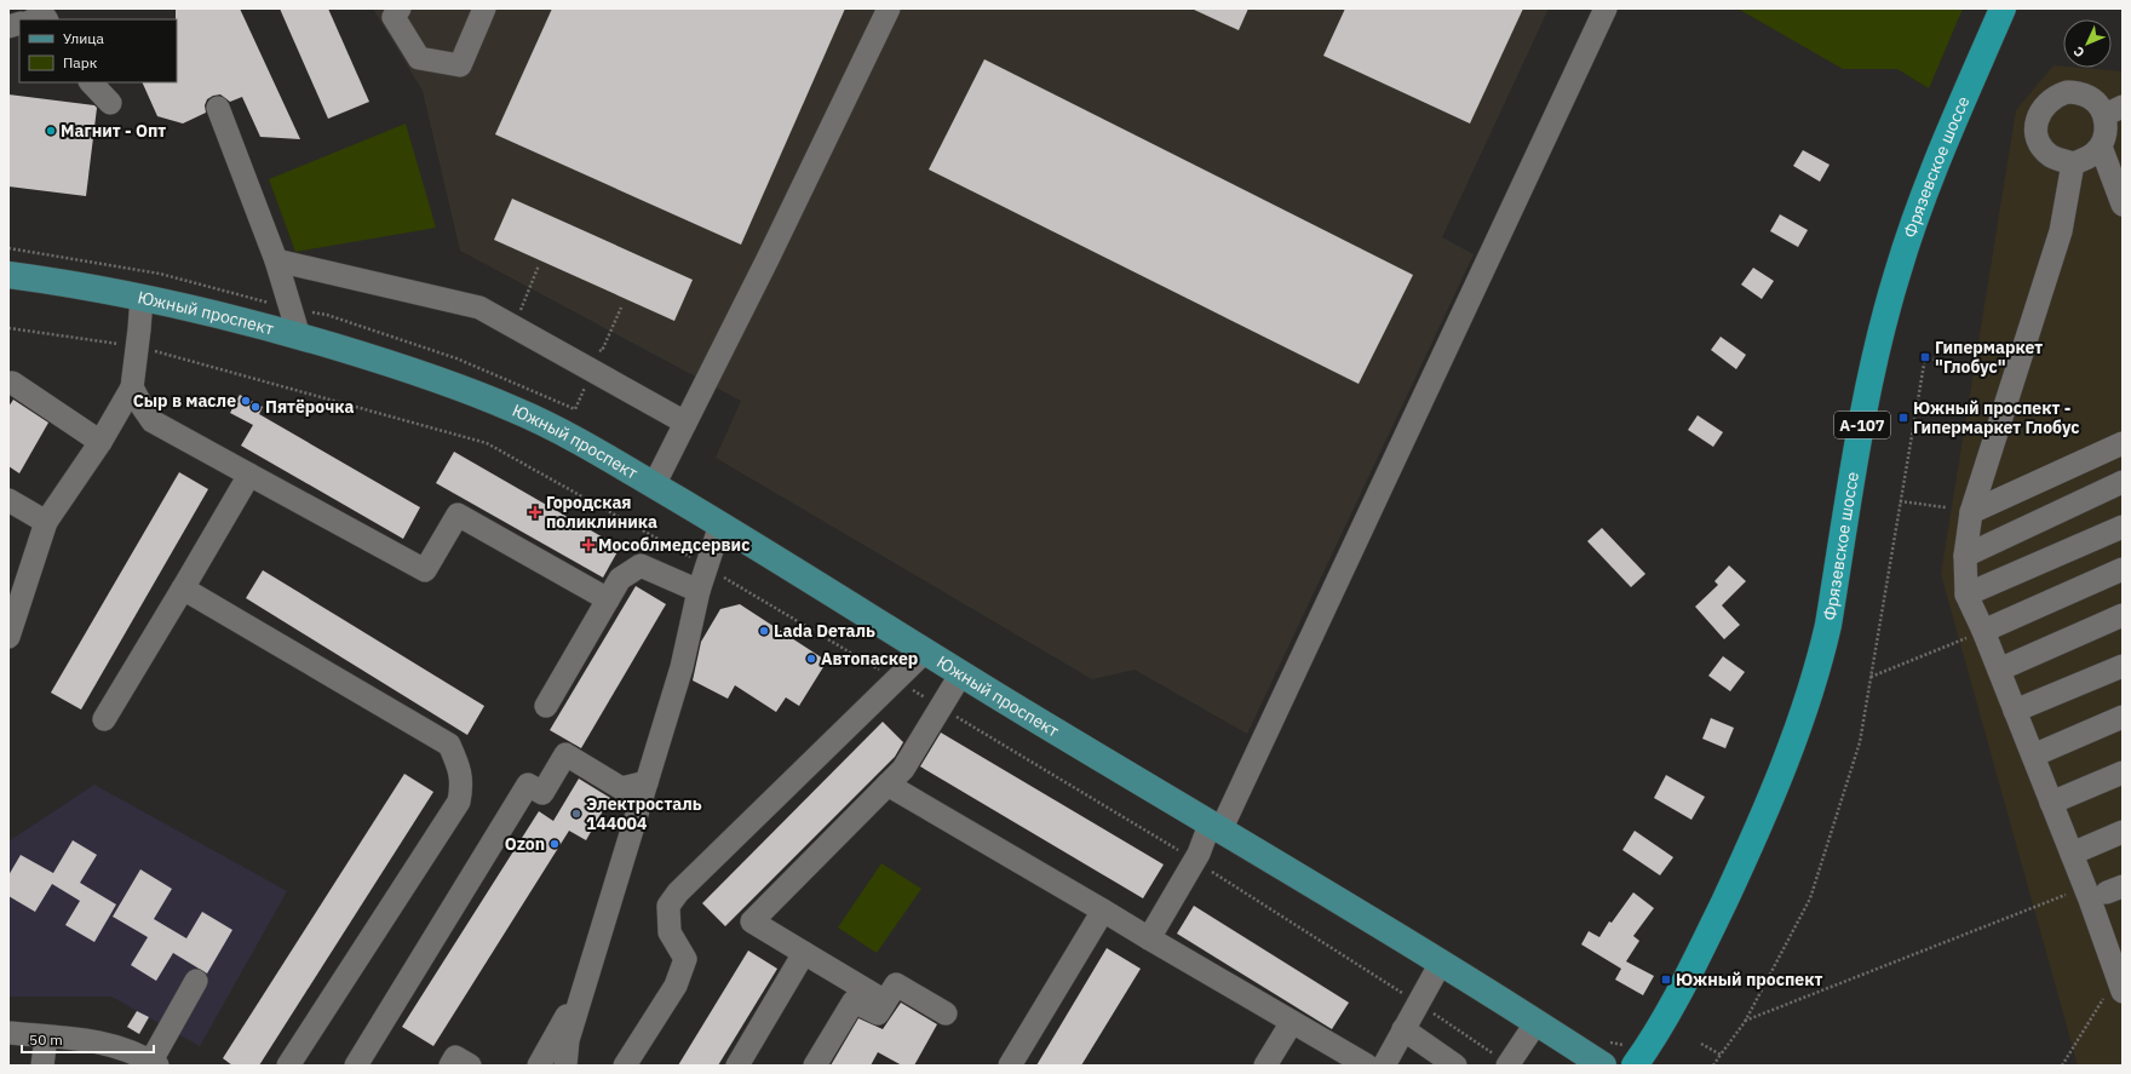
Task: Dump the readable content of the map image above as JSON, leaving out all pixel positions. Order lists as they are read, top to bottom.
{
  "streets": {
    "highway": ["Фрязевское шоссе", "А-107"],
    "main road": ["Южный проспект"]
  },
  "places": {
    "other": [
      "Магнит - Опт",
      "Сыр в масле",
      "Пятёрочка",
      "Lada Dеталь",
      "Автопаскер",
      "Электросталь 144004",
      "Ozon"
    ],
    "transit": ["Гипермаркет \"Глобус\"", "Южный проспект - Гипермаркет Глобус", "Южный проспект"],
    "health": ["Городская поликлиника", "Мособлмедсервис"]
  },
  "legend": ["Улица", "Парк"],
  "scale_bar": "50 m",
  "north": "bottom left"
}
